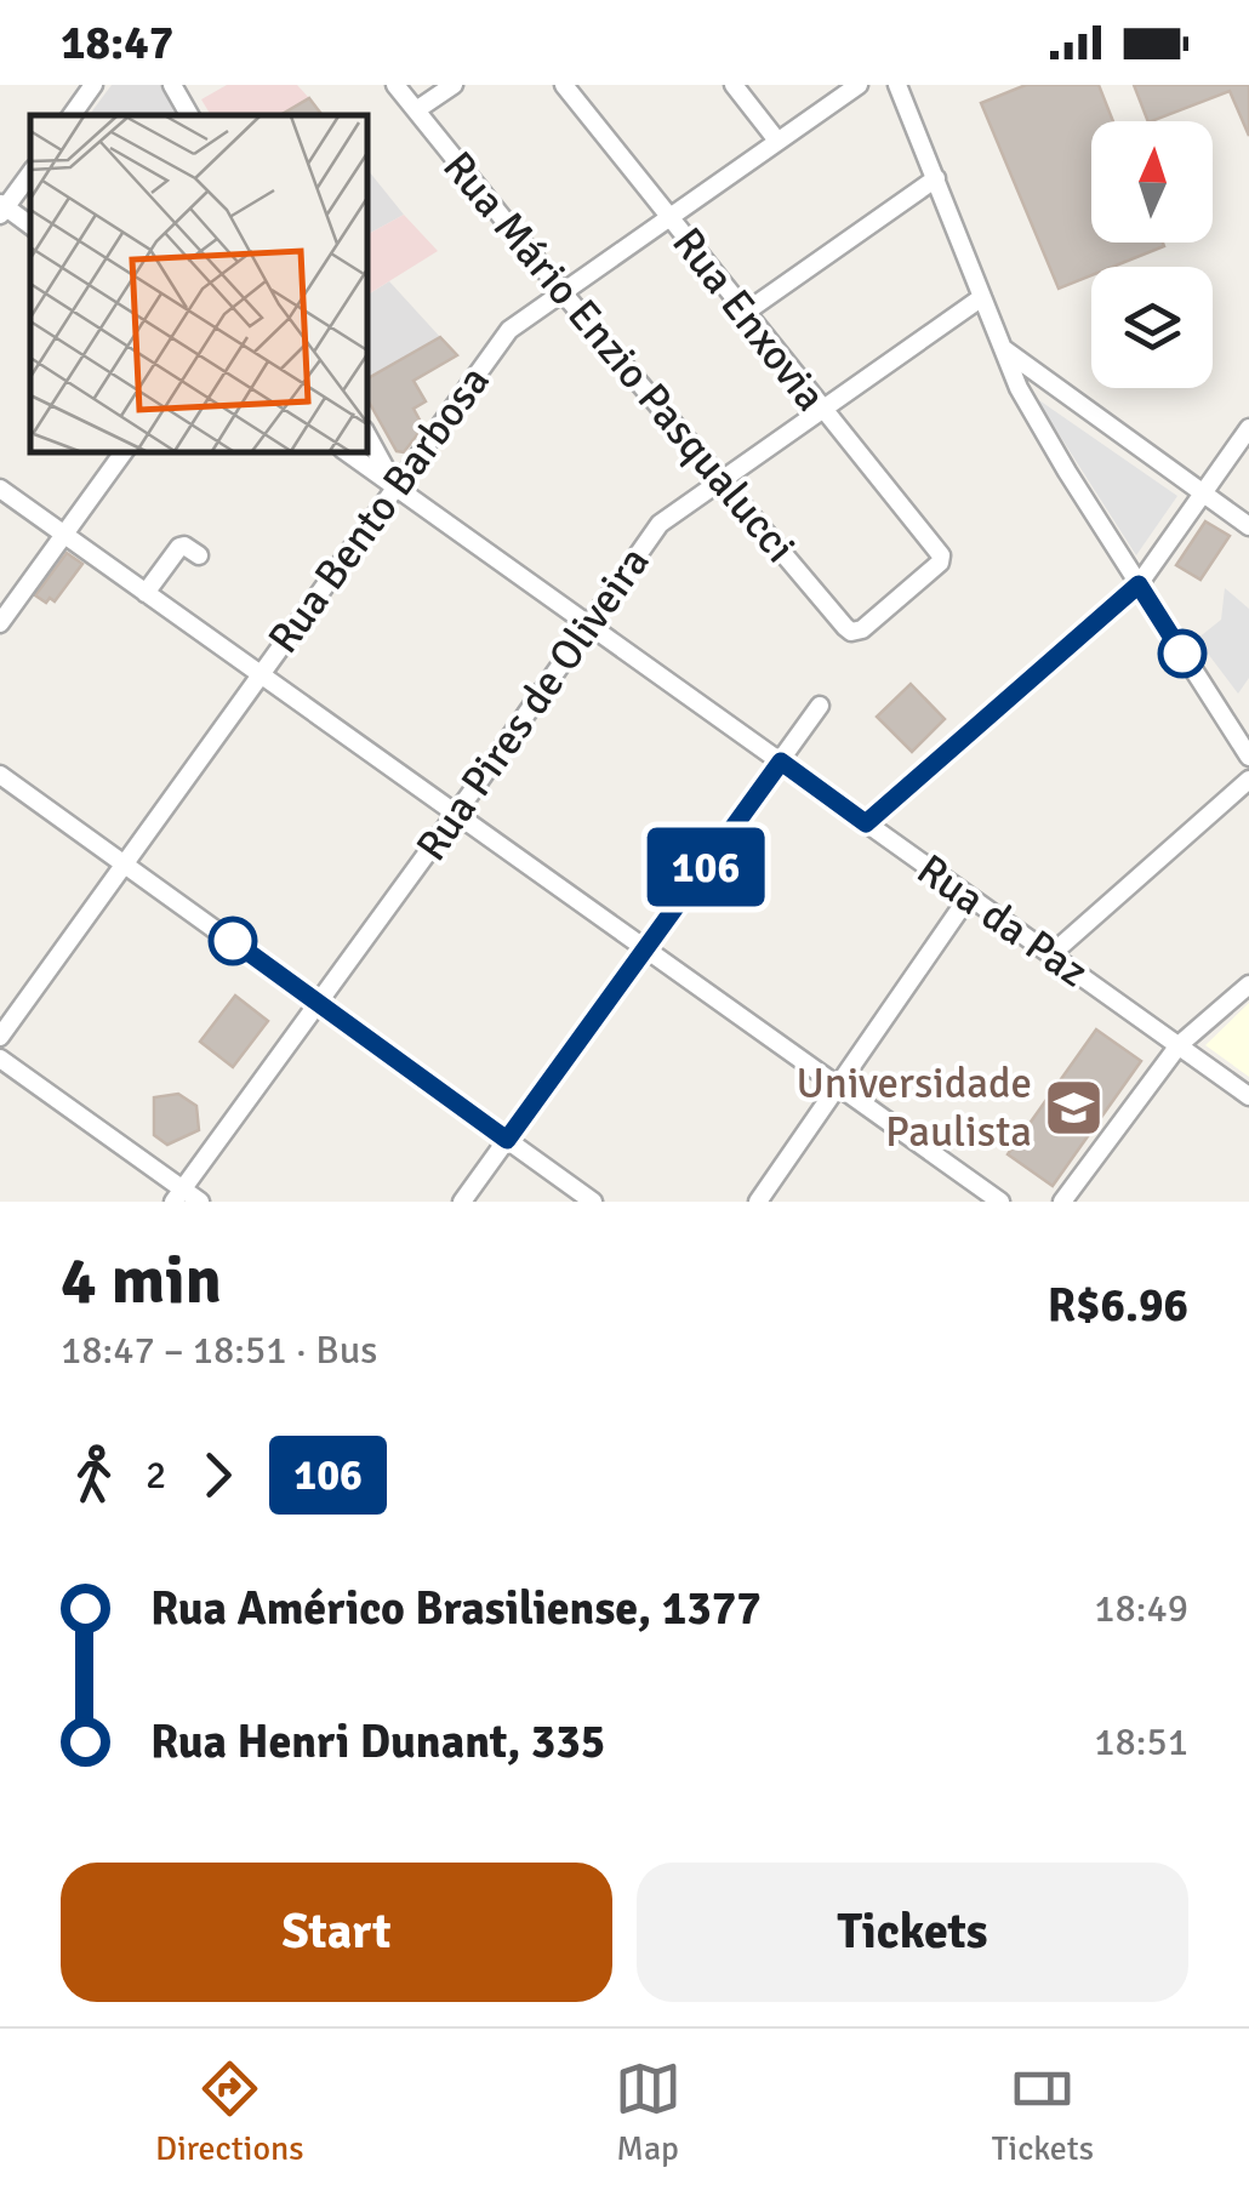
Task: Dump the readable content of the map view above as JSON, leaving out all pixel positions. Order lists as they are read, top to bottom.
{
  "streets": {
    "street": [
      "Rua Enxovia",
      "Rua Mário Enzio Pasqualucci",
      "Rua Bento Barbosa",
      "Rua Pires de Oliveira",
      "Rua da Paz"
    ]
  },
  "crossings": [
    ["Rua Enxovia", "Rua Mário Enzio Pasqualucci"],
    ["Rua Enxovia", "Rua Bento Barbosa"],
    ["Rua Enxovia", "Rua Pires de Oliveira"],
    ["Rua Mário Enzio Pasqualucci", "Rua Bento Barbosa"],
    ["Rua Mário Enzio Pasqualucci", "Rua Pires de Oliveira"],
    ["Rua Bento Barbosa", "Rua da Paz"],
    ["Rua Pires de Oliveira", "Rua da Paz"]
  ],
  "places": {
    "school or university": ["Universidade Paulista"]
  },
  "lines": ["bus line 106"],
  "north": "top",
  "page": {
    "status": "18:47",
    "on_map": "106",
    "heading": ["4 min", "18:47 – 18:51 · Bus", "R$6.96"],
    "legs": ["2", "106"],
    "list": [
      {
        "name": "Rua Américo Brasiliense, 1377",
        "value": "18:49"
      },
      {
        "name": "Rua Henri Dunant, 335",
        "value": "18:51"
      }
    ],
    "buttons": ["Start", "Tickets"],
    "tabs": ["Directions", "Map", "Tickets"]
  }
}
